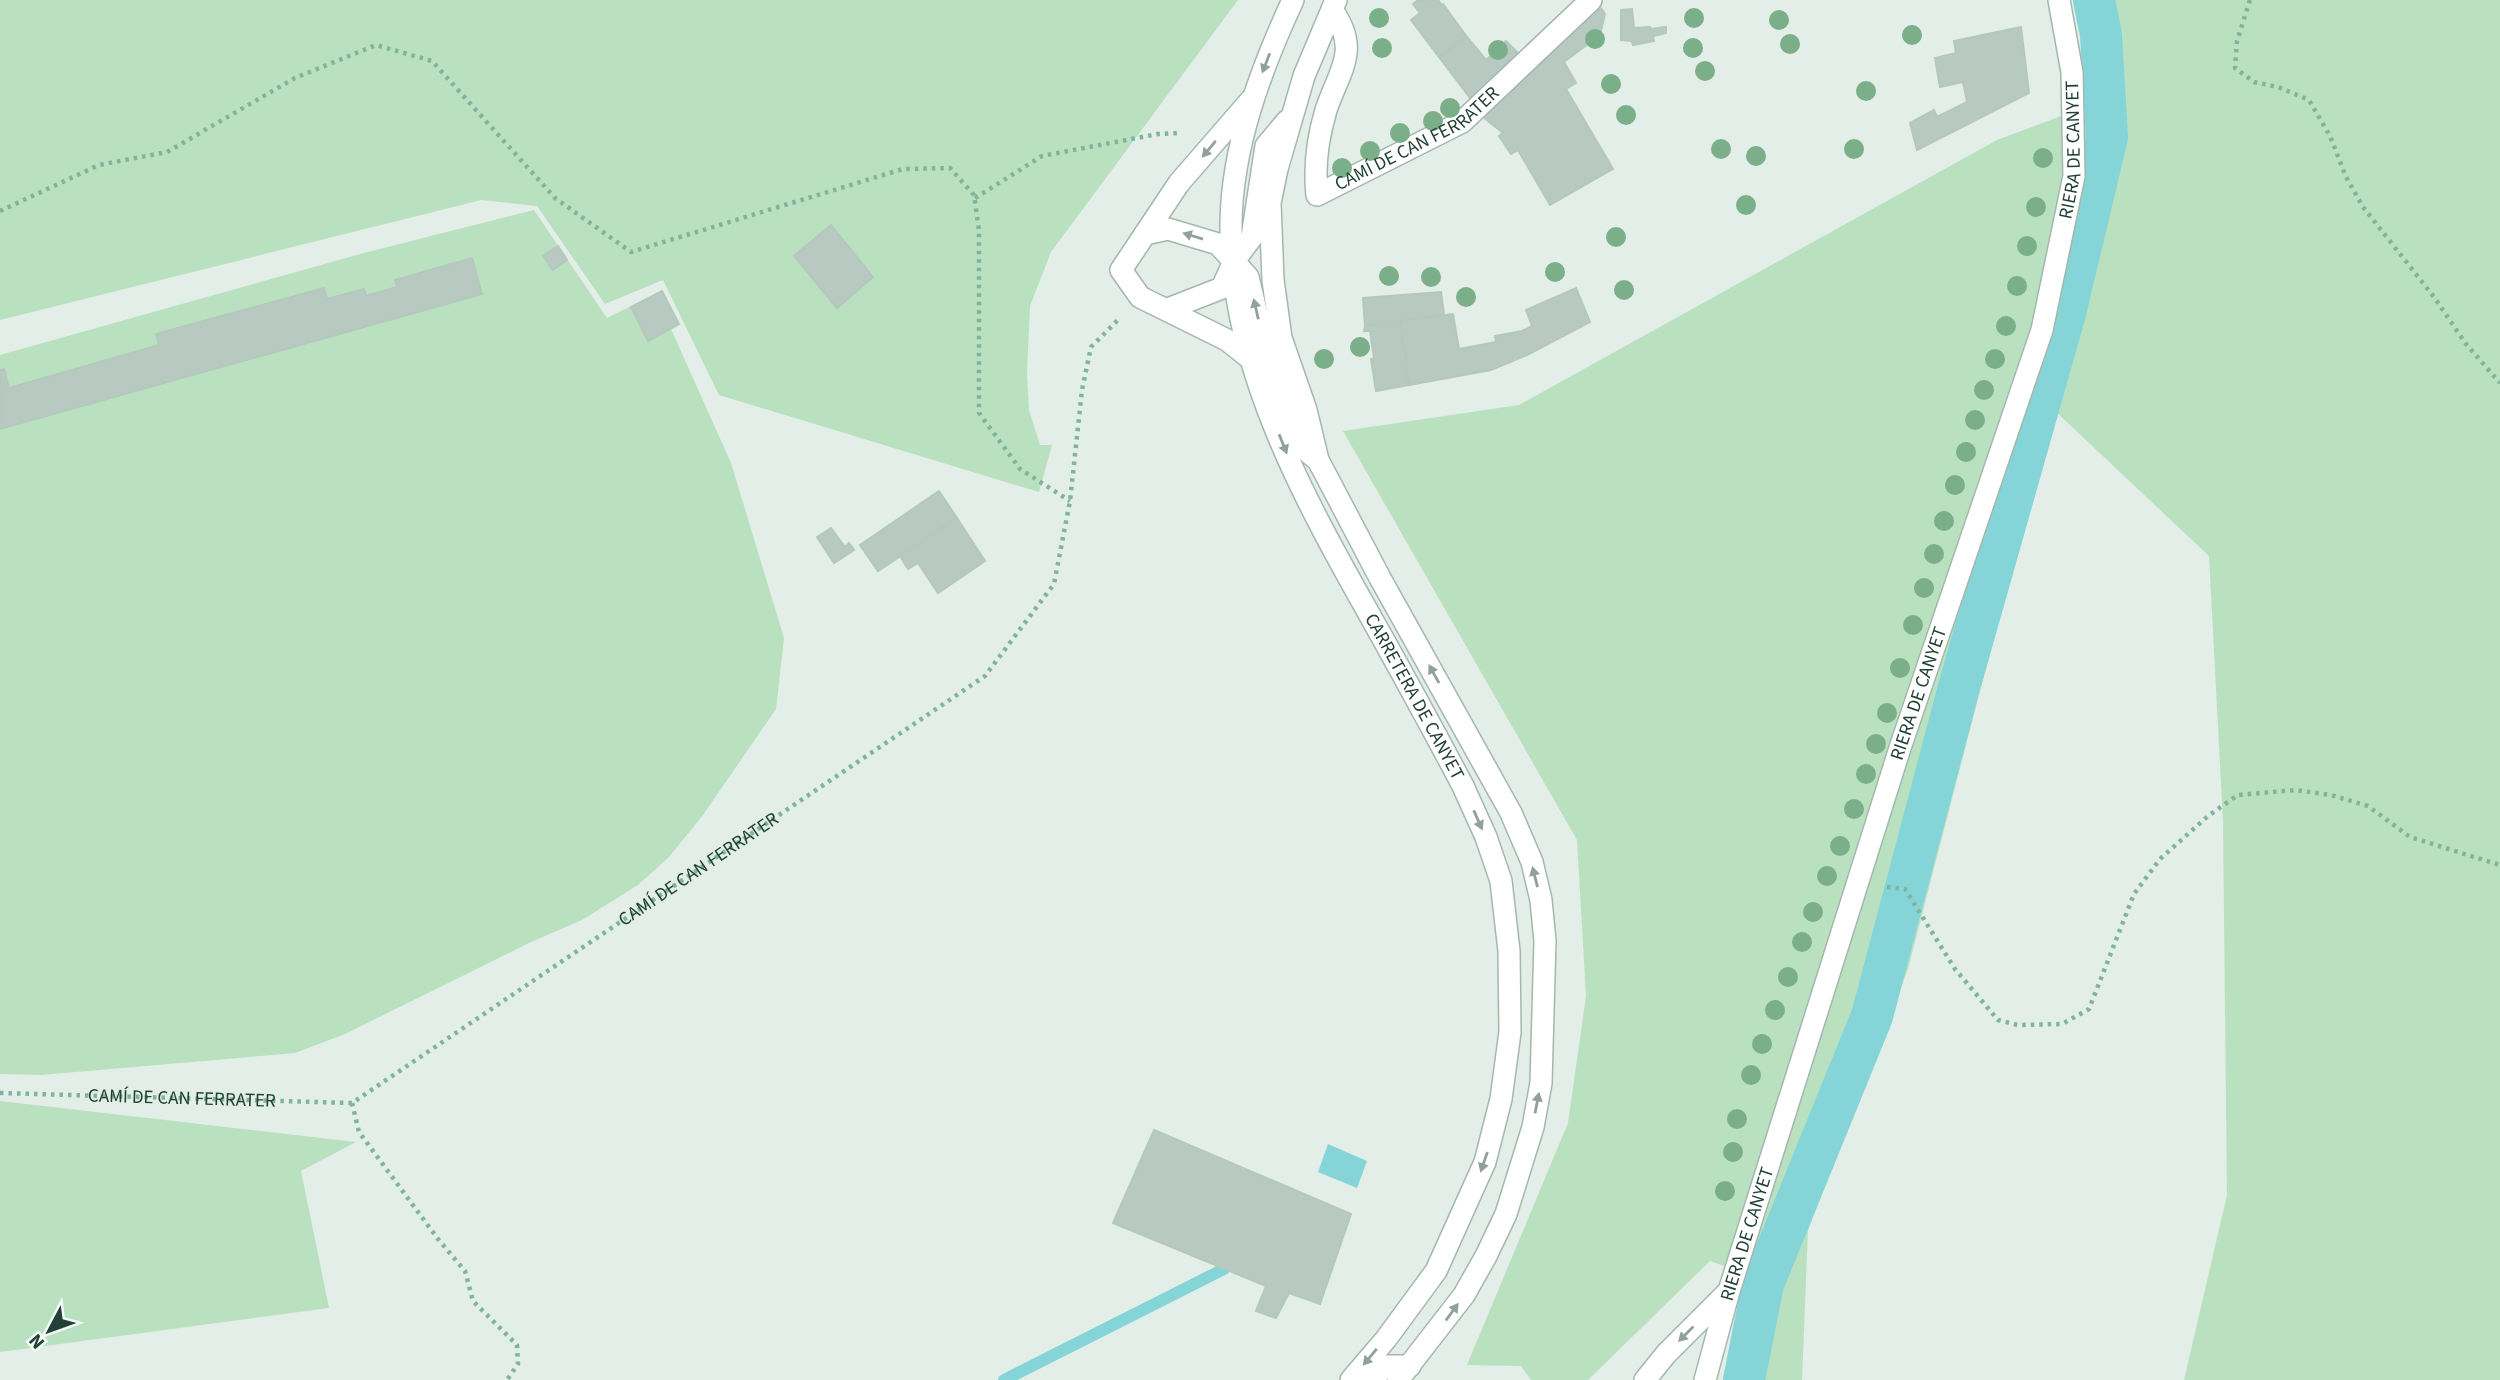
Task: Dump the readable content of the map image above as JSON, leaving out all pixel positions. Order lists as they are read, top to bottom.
{
  "streets": {
    "street": ["CAMÍ DE CAN FERRATER", "RIERA DE CANYET", "CARRETERA DE CANYET"]
  },
  "crossings": [
    ["CAMÍ DE CAN FERRATER", "CARRETERA DE CANYET"]
  ],
  "north": "bottom left"
}
